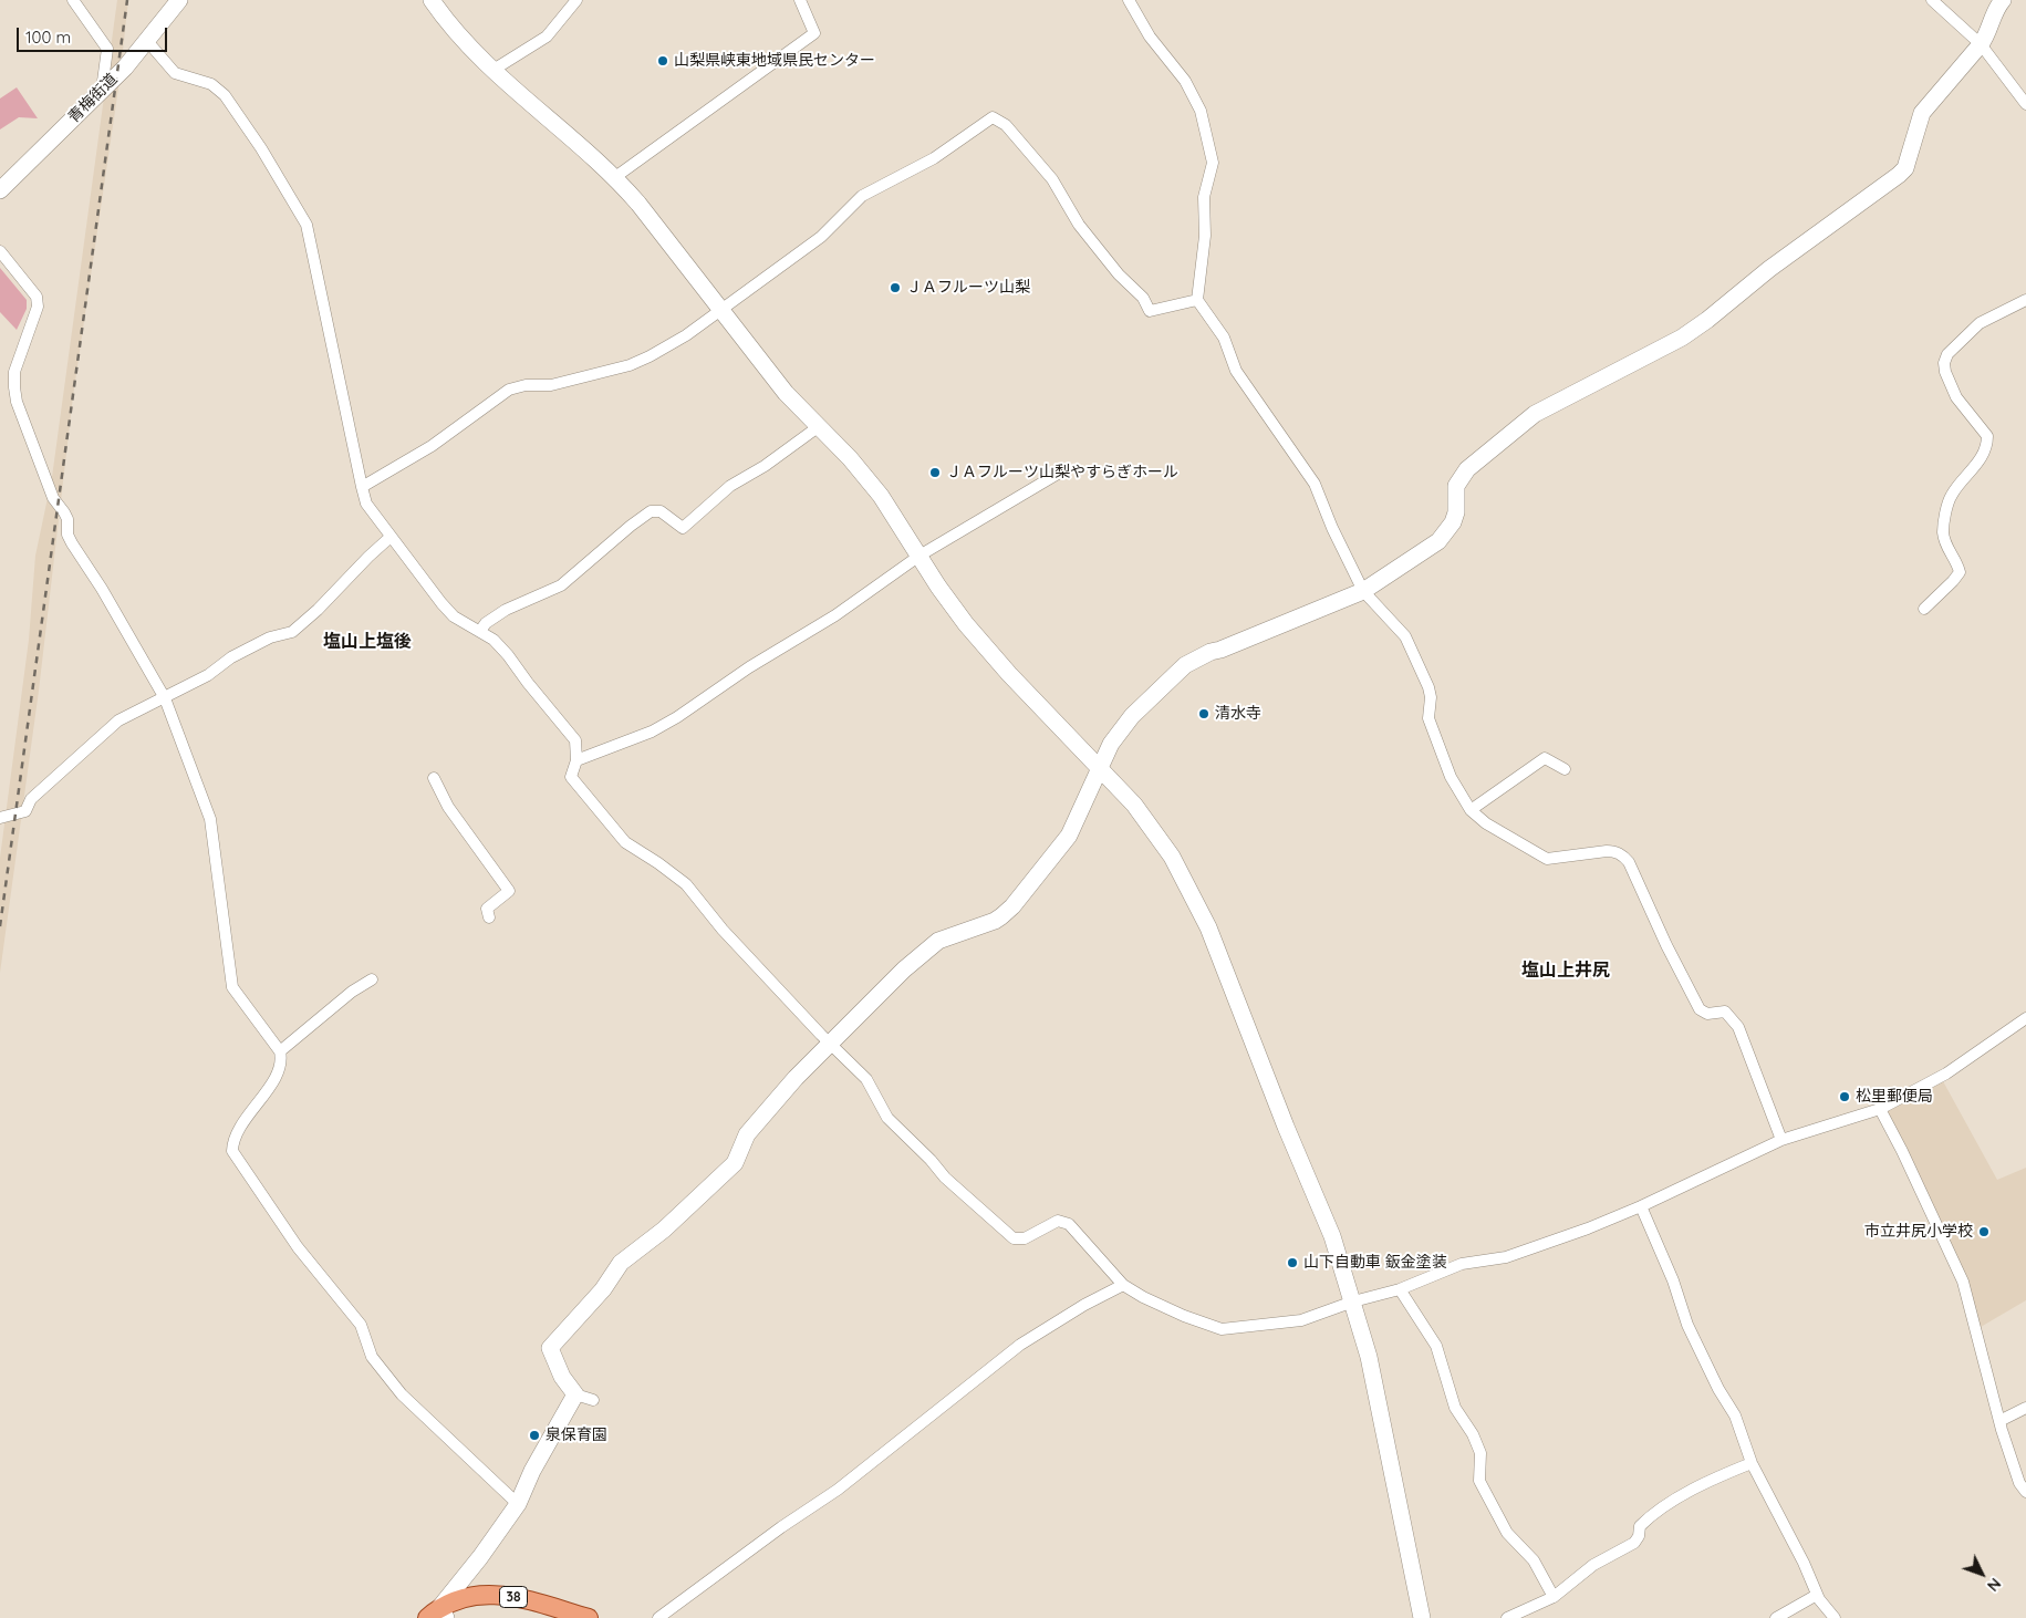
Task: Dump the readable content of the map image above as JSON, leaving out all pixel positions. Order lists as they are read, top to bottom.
{
  "streets": {
    "main road": ["38"],
    "street": ["青梅街道"]
  },
  "districts": ["塩山上塩後", "塩山上井尻"],
  "places": [
    "山梨県峡東地域県民センター",
    "ＪＡフルーツ山梨",
    "ＪＡフルーツ山梨やすらぎホール",
    "清水寺",
    "松里郵便局",
    "市立井尻小学校",
    "山下自動車 鈑金塗装",
    "泉保育園"
  ],
  "scale_bar": "100 m",
  "north": "bottom right"
}
